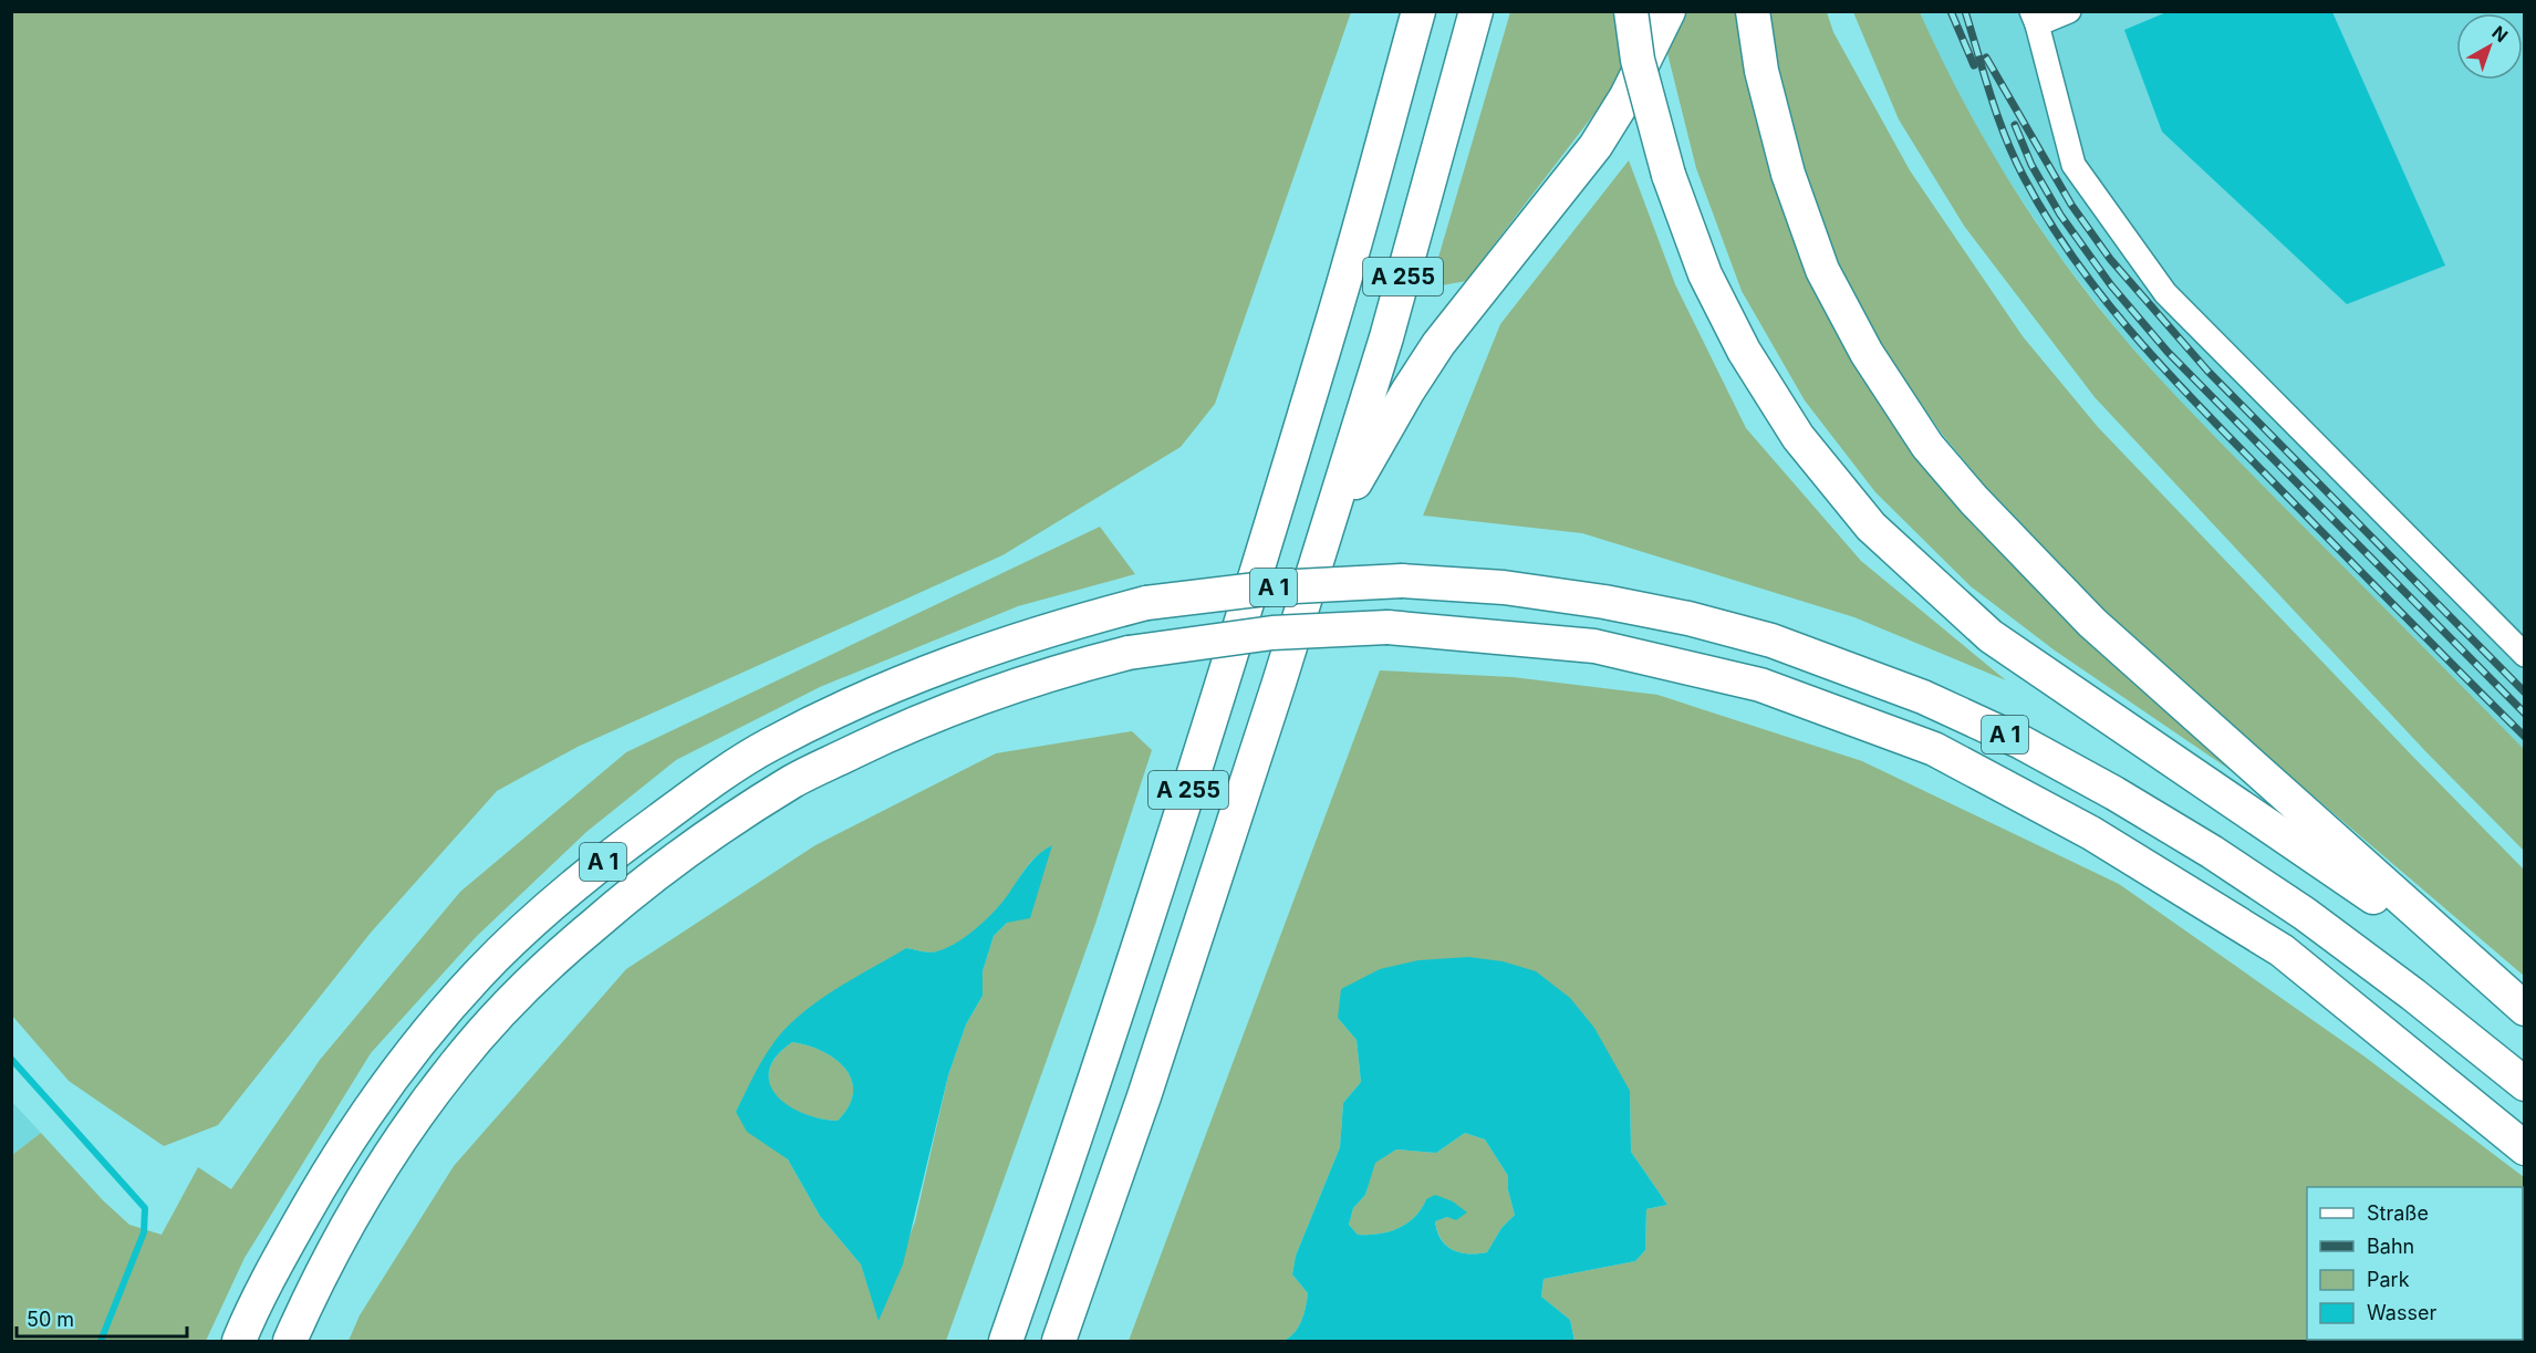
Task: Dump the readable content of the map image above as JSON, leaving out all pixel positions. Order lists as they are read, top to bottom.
{
  "streets": {
    "highway": ["A 255", "A 1"]
  },
  "legend": [
    "Straße",
    "Bahn",
    "Park",
    "Wasser"
  ],
  "scale_bar": "50 m",
  "north": "top right"
}
